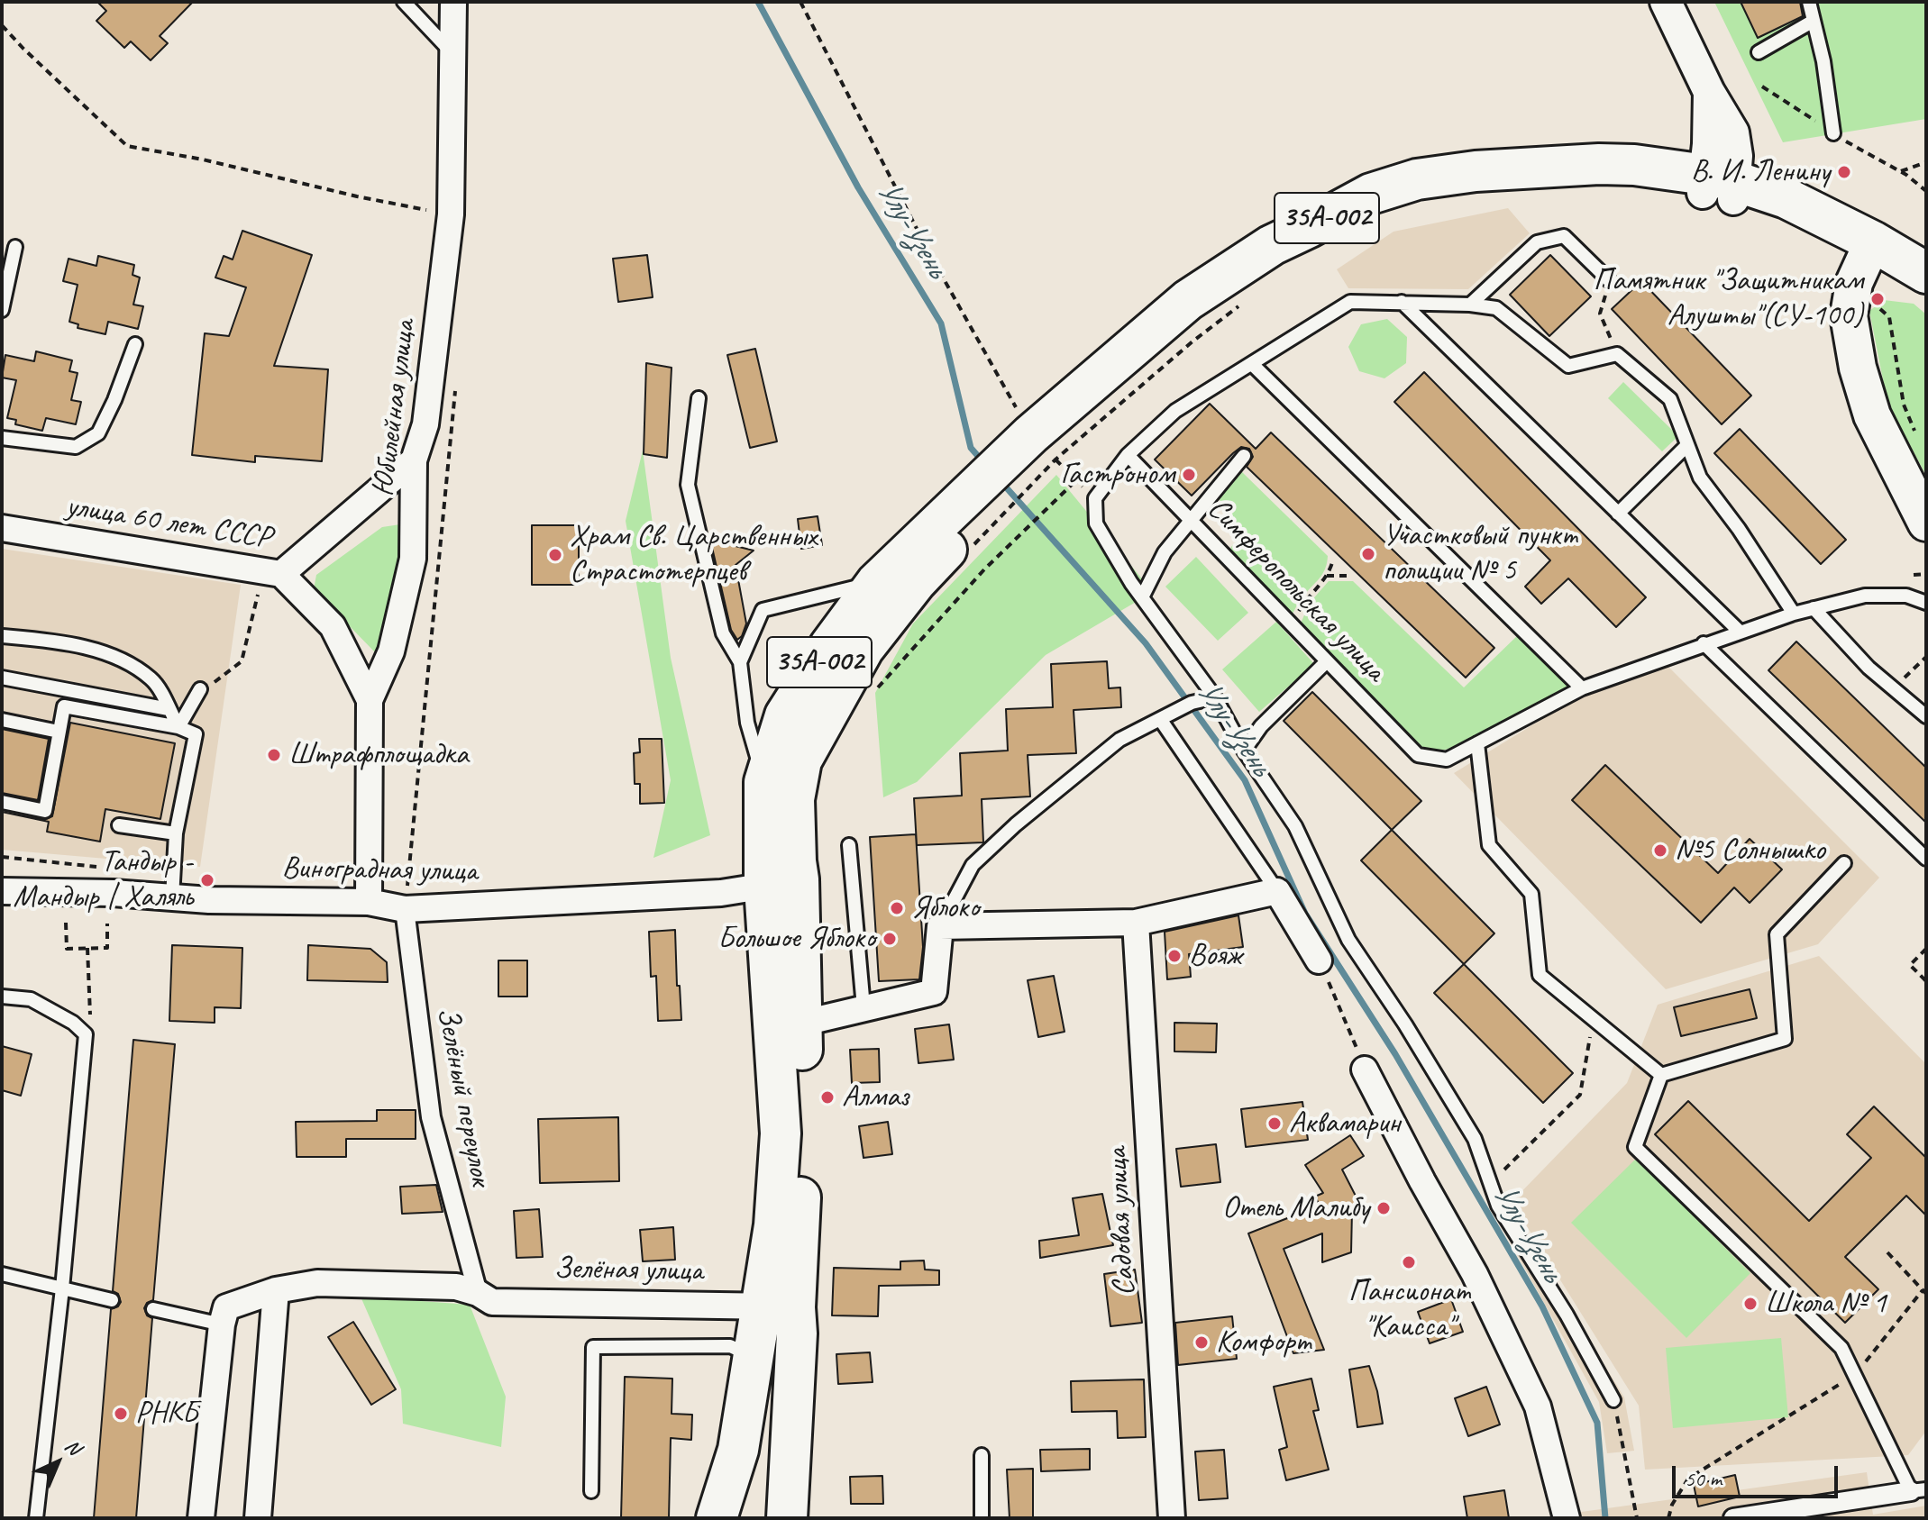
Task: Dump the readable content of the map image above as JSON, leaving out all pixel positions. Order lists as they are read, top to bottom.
{
  "streets": {
    "highway": ["35А-002"],
    "street": [
      "Юбилейная улица",
      "улица 60 лет СССР",
      "Виноградная улица",
      "Зелёный переулок",
      "Садовая улица",
      "Зелёная улица"
    ],
    "lane": ["Симферопольская улица"]
  },
  "crossings": [
    ["35А-002", "Виноградная улица"],
    ["35А-002", "Зелёная улица"],
    ["Юбилейная улица", "улица 60 лет СССР"],
    ["Юбилейная улица", "Виноградная улица"],
    ["Виноградная улица", "Зелёный переулок"],
    ["Зелёный переулок", "Зелёная улица"]
  ],
  "water": ["Улу-Узень"],
  "places": [
    "В. И. Ленину",
    "Памятник \"Защитникам Алушты\"(СУ-100)",
    "Гастроном",
    "Участковый пункт полиции № 5",
    "Храм Св. Царственных Страстотерпцев",
    "Штрафплощадка",
    "№5 Солнышко",
    "Тандыр - Мандыр | Халяль",
    "Яблоко",
    "Большое Яблоко",
    "Вояж",
    "Алмаз",
    "Аквамарин",
    "Отель Малибу",
    "Пансионат \"Каисса\"",
    "Школа № 1",
    "Комфорт",
    "РНКБ"
  ],
  "scale_bar": "50 m",
  "north": "top right"
}
